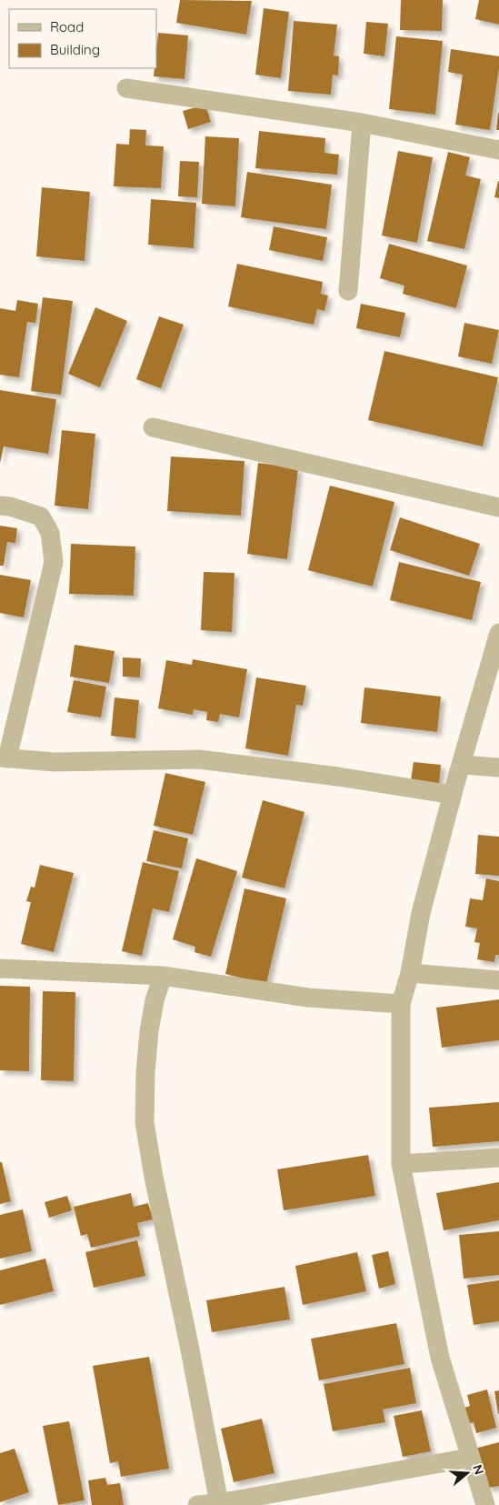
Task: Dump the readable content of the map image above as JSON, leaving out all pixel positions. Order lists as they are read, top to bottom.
{
  "legend": ["Road", "Building"],
  "north": "right"
}
